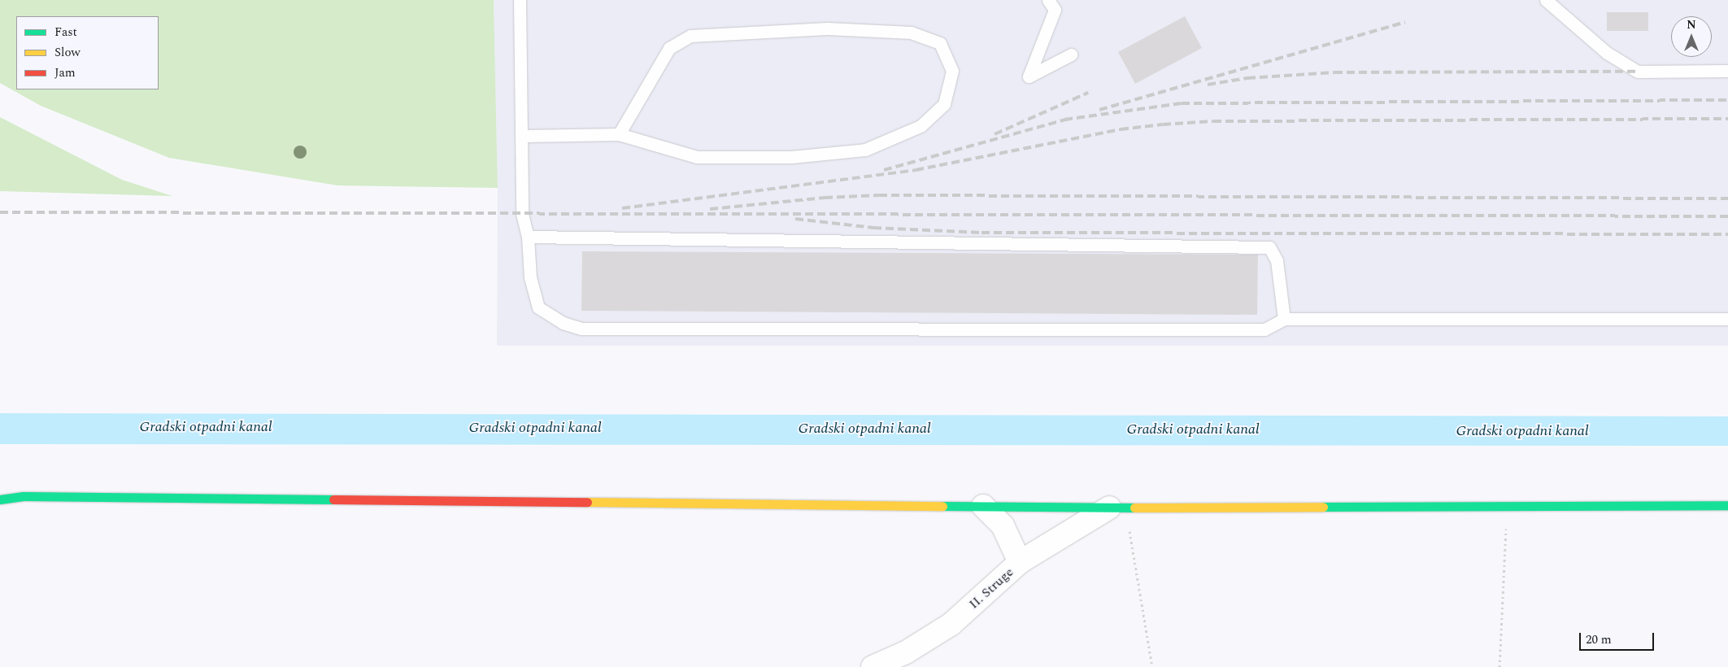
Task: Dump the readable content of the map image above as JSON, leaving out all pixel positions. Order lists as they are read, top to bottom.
{
  "streets": {
    "street": ["II. Struge"]
  },
  "water": ["Gradski otpadni kanal"],
  "legend": ["Fast", "Slow", "Jam"],
  "scale_bar": "20 m",
  "north": "top"
}
